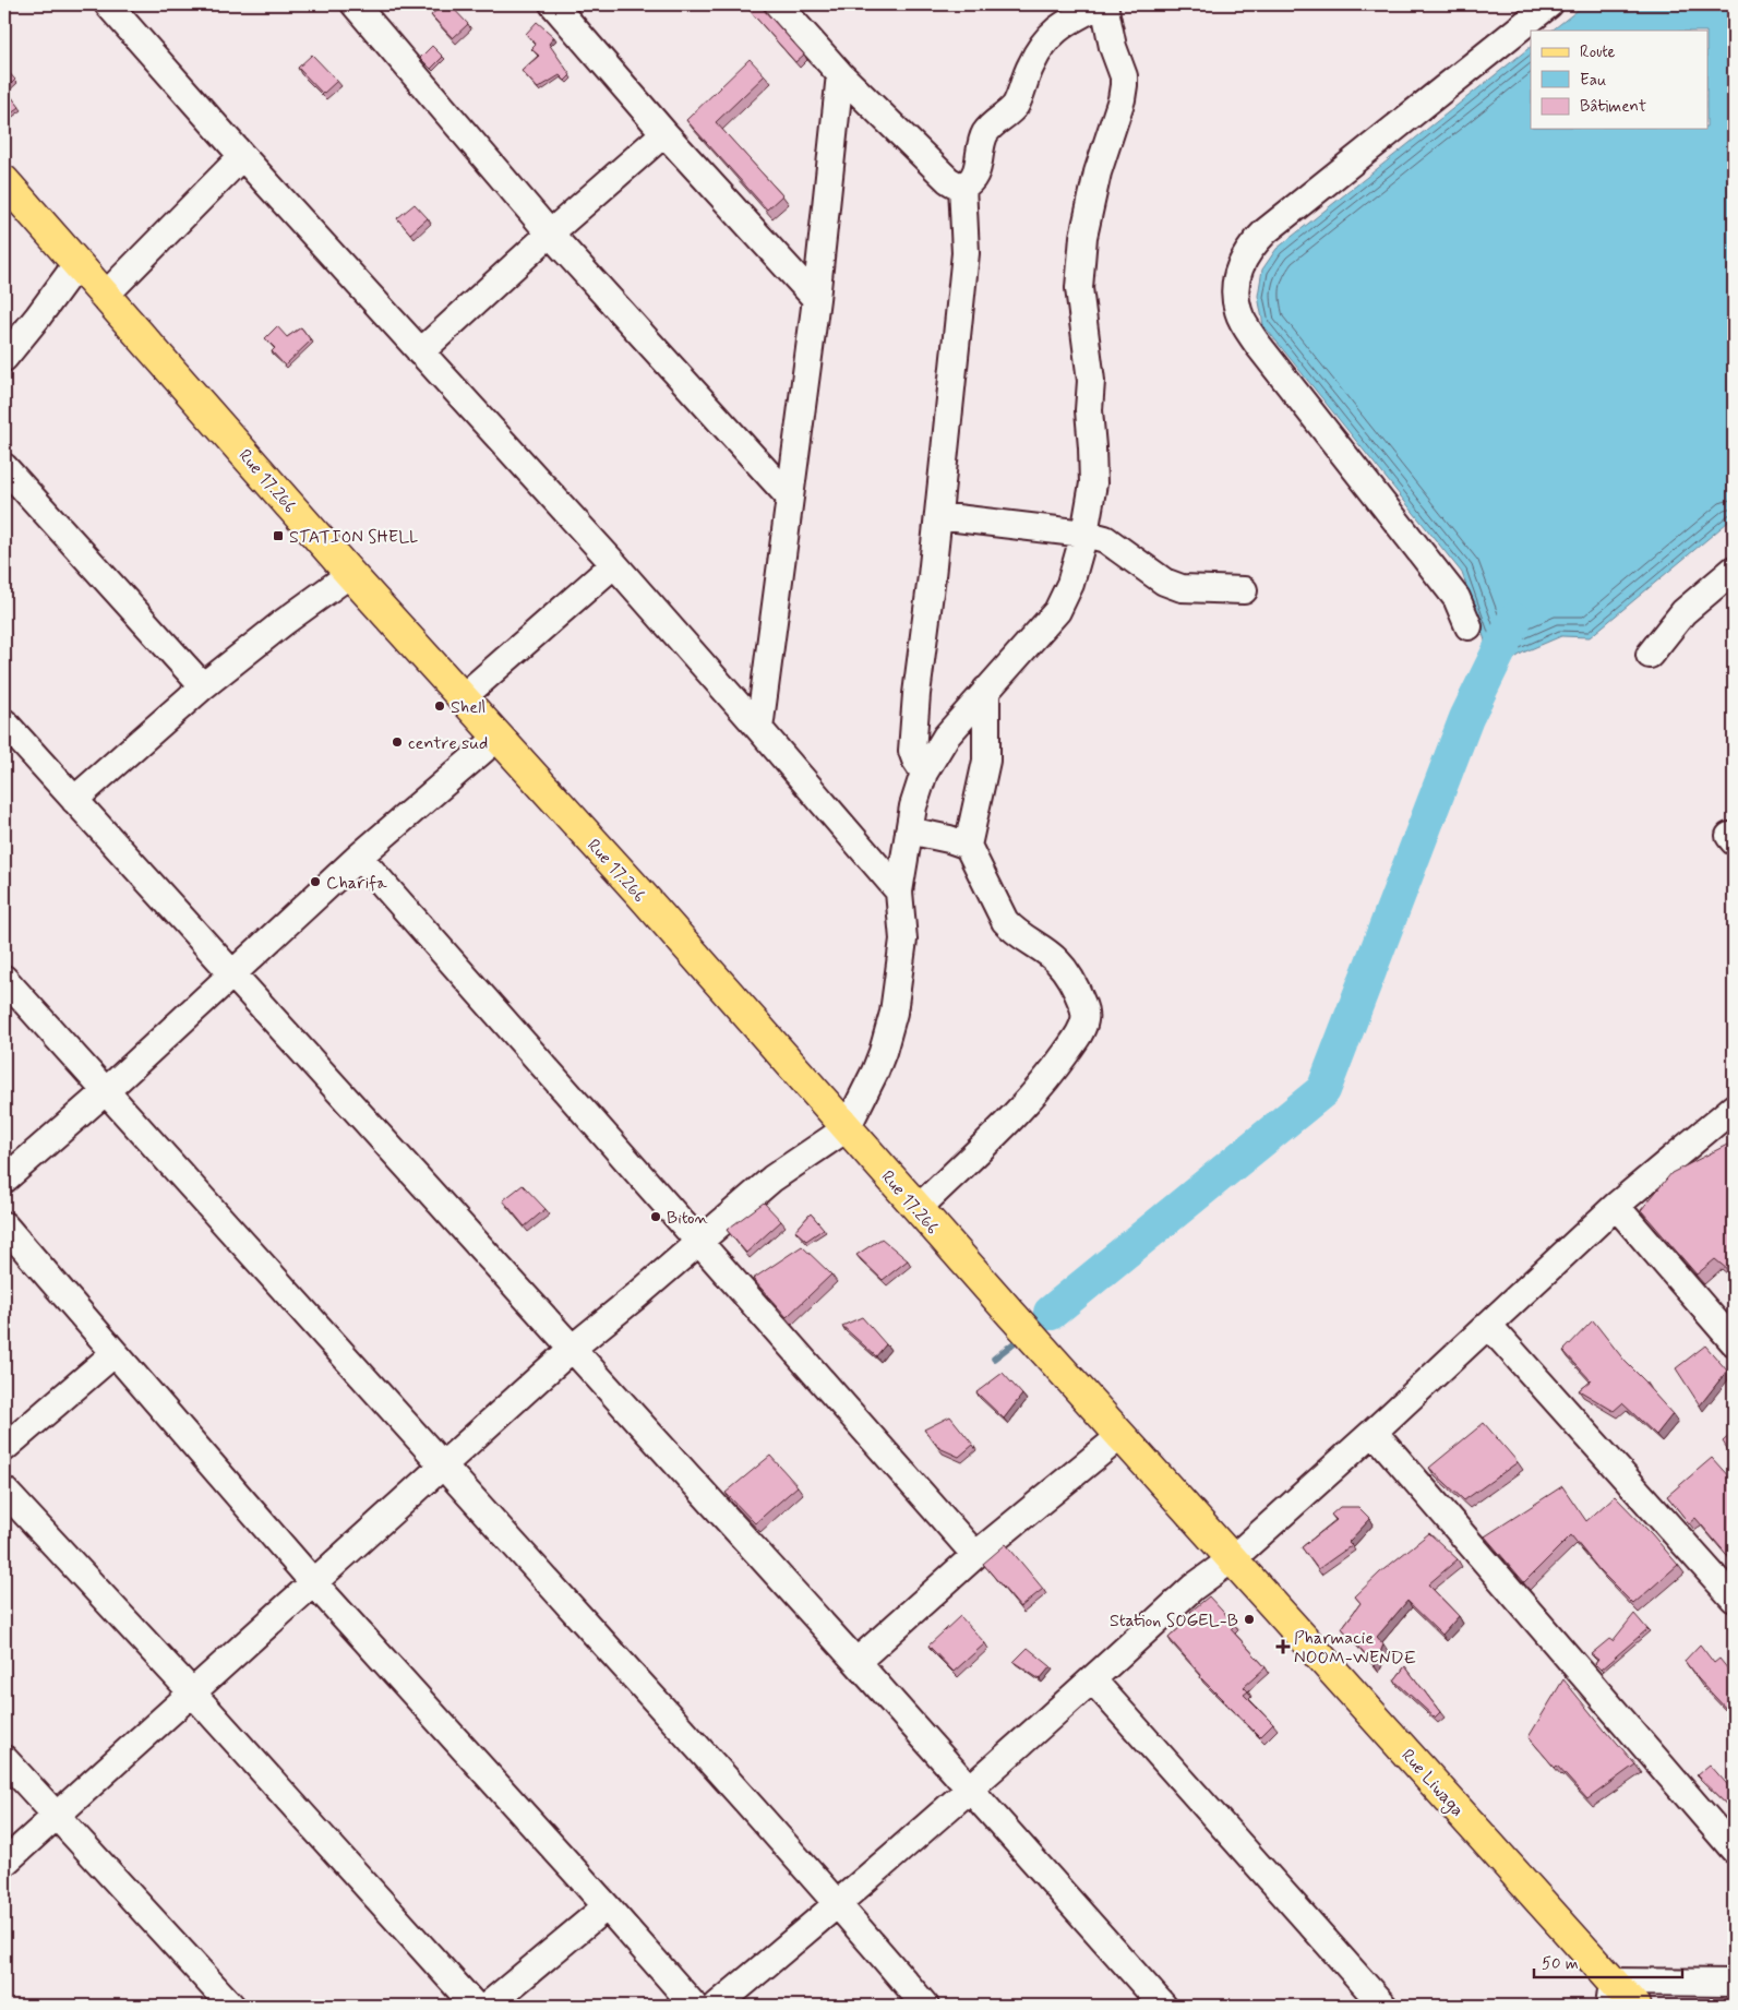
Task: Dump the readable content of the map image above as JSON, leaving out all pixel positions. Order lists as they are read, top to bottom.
{
  "streets": {
    "main road": ["Rue 17.266", "Rue Liwaga"]
  },
  "crossings": [
    ["Rue 17.266", "Rue Liwaga"]
  ],
  "places": {
    "transit": ["STATION SHELL"],
    "other": [
      "Shell",
      "centre sud",
      "Charifa",
      "Biton",
      "Station SOGEL-B"
    ],
    "health": ["Pharmacie NOOM-WENDE"]
  },
  "legend": ["Route", "Eau", "Bâtiment"],
  "scale_bar": "50 m"
}
